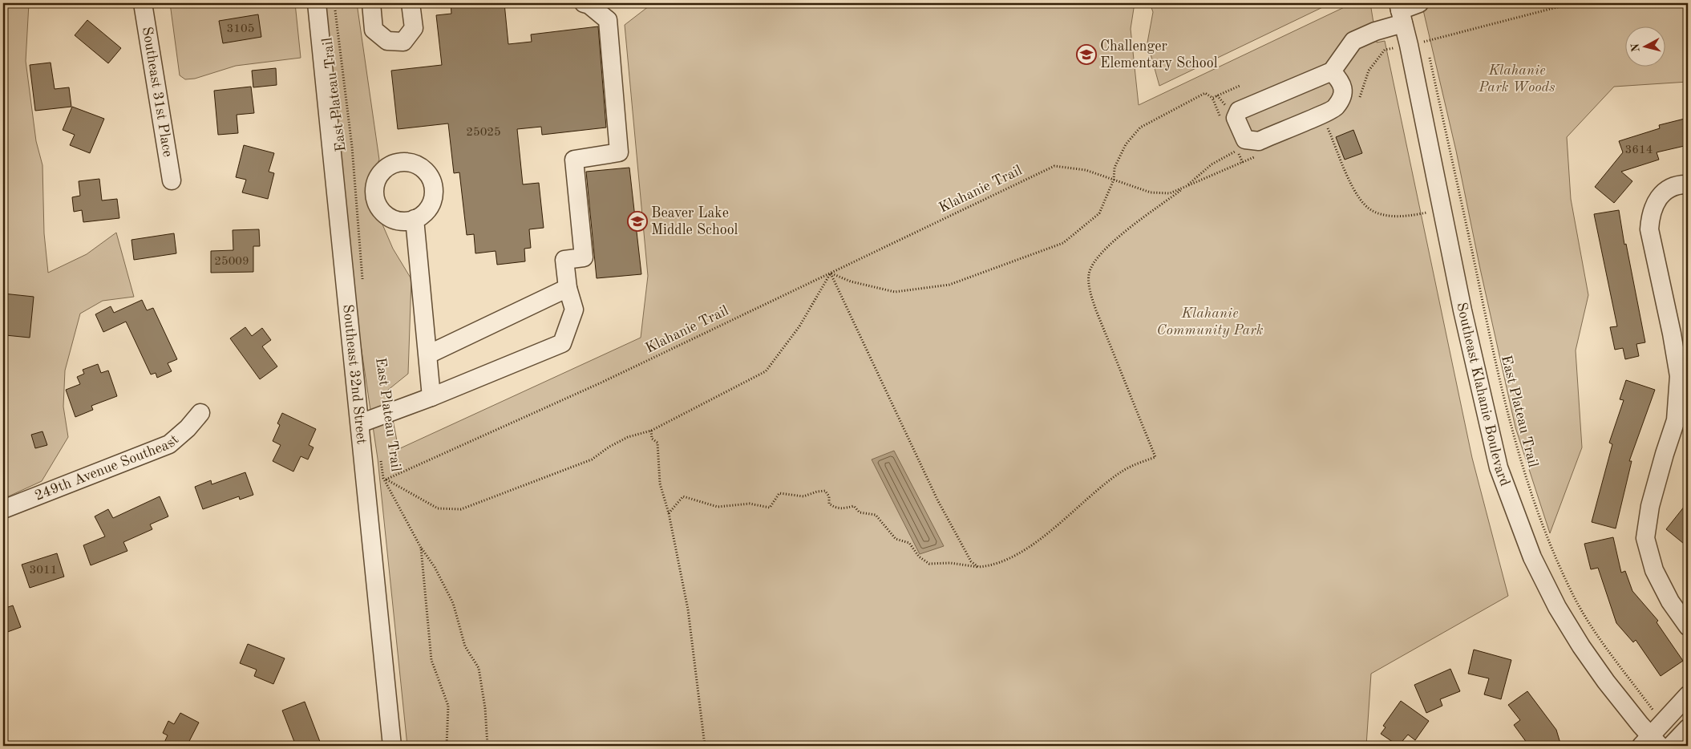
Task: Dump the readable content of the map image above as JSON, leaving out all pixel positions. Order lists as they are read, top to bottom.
{
  "streets": {
    "street": [
      "Southeast 31st Place",
      "Southeast 32nd Street",
      "Southeast Klahanie Boulevard",
      "249th Avenue Southeast"
    ],
    "path": ["East Plateau Trail", "Klahanie Trail"]
  },
  "crossings": [
    ["East Plateau Trail", "Klahanie Trail"]
  ],
  "parks": ["Klahanie Park Woods", "Klahanie Community Park"],
  "places": {
    "school or university": ["Challenger Elementary School", "Beaver Lake Middle School"]
  },
  "house_numbers": [
    "3105",
    "25025",
    "3614",
    "25009",
    "3011"
  ],
  "north": "left"
}
